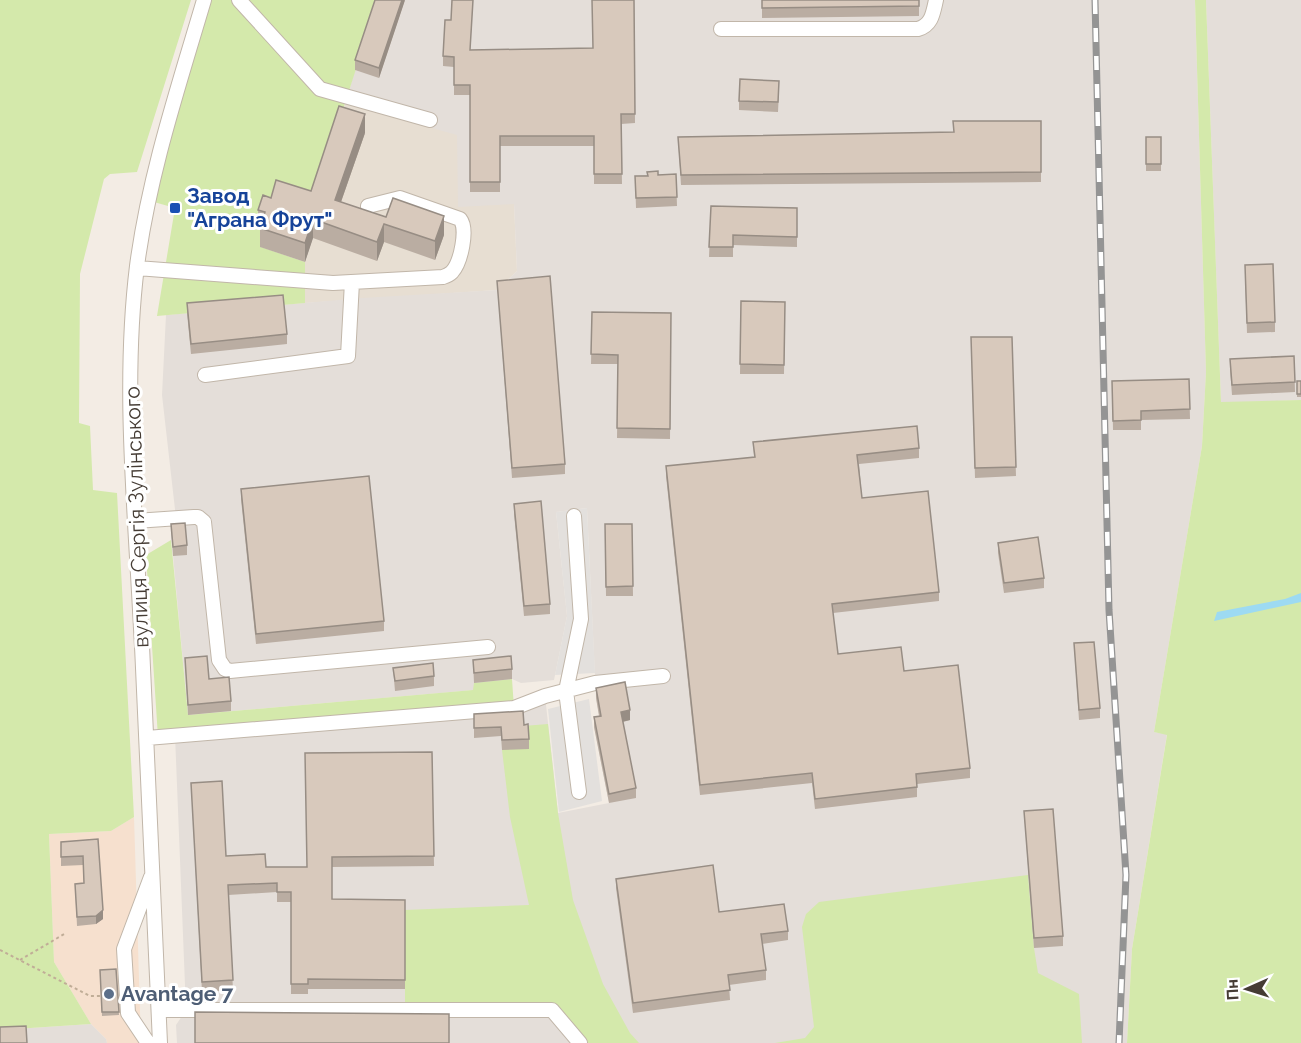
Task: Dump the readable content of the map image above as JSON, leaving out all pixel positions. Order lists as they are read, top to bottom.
{
  "streets": {
    "street": ["вулиця Сергія Зулінського"]
  },
  "places": {
    "transit": ["Завод \"Аграна Фрут\""],
    "other": ["Avantage 7"]
  },
  "north": "left"
}
